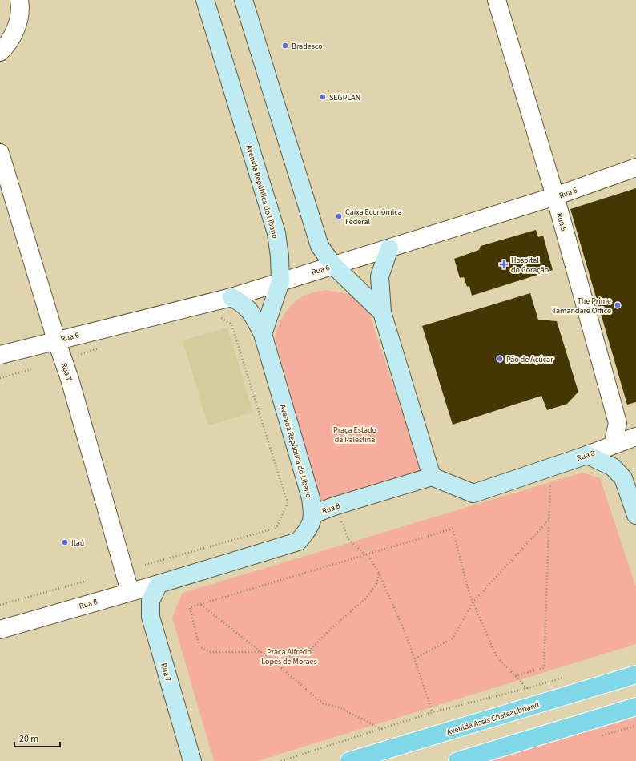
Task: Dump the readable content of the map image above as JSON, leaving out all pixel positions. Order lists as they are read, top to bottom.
{
  "streets": {
    "main road": [
      "Avenida República do Líbano",
      "Rua 7",
      "Rua 8",
      "Avenida Assis Chateaubriand"
    ],
    "street": ["Rua 6", "Rua 5"]
  },
  "crossings": [
    ["Avenida República do Líbano", "Rua 6"],
    ["Avenida República do Líbano", "Rua 8"],
    ["Rua 6", "Rua 5"],
    ["Rua 6", "Rua 7"],
    ["Rua 5", "Rua 8"],
    ["Rua 7", "Rua 8"]
  ],
  "parks": ["Praça Estado da Palestina", "Praça Alfredo Lopes de Moraes"],
  "places": {
    "other": [
      "Bradesco",
      "SEGPLAN",
      "Caixa Econômica Federal",
      "The Prime Tamandaré Office",
      "Pão de Açúcar",
      "Itaú"
    ],
    "health": ["Hospital do Coração"]
  },
  "scale_bar": "20 m"
}
